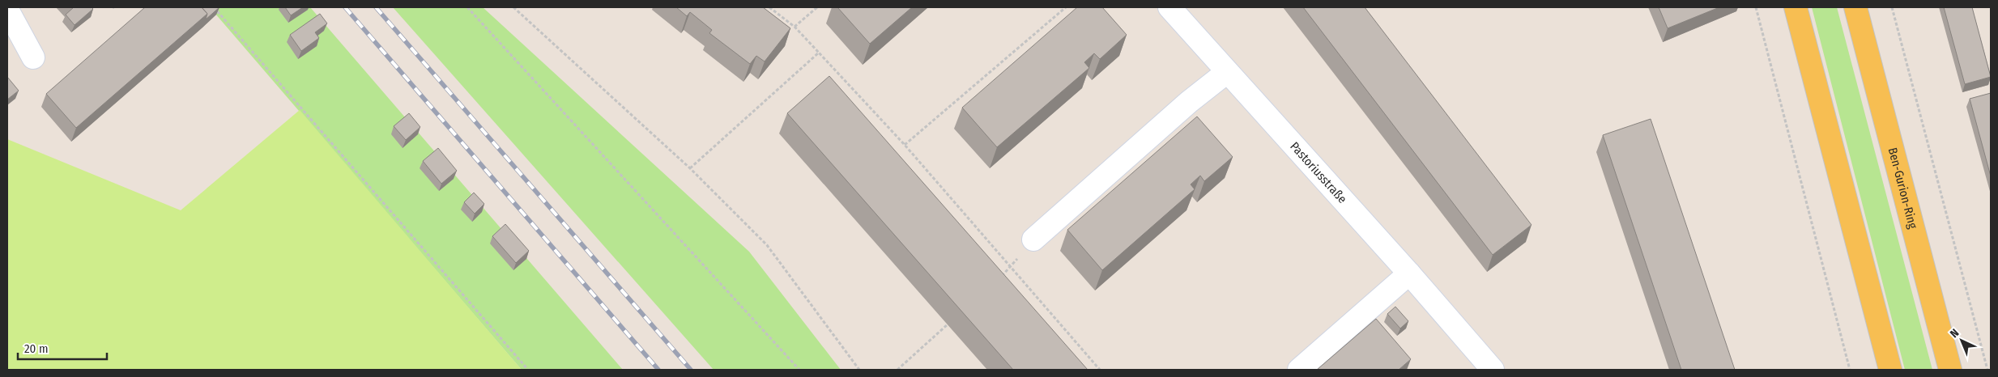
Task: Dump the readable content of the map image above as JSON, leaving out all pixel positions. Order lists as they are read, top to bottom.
{
  "streets": {
    "main road": ["Ben-Gurion-Ring"],
    "street": ["Pastoriusstraße"]
  },
  "scale_bar": "20 m",
  "north": "top left"
}
